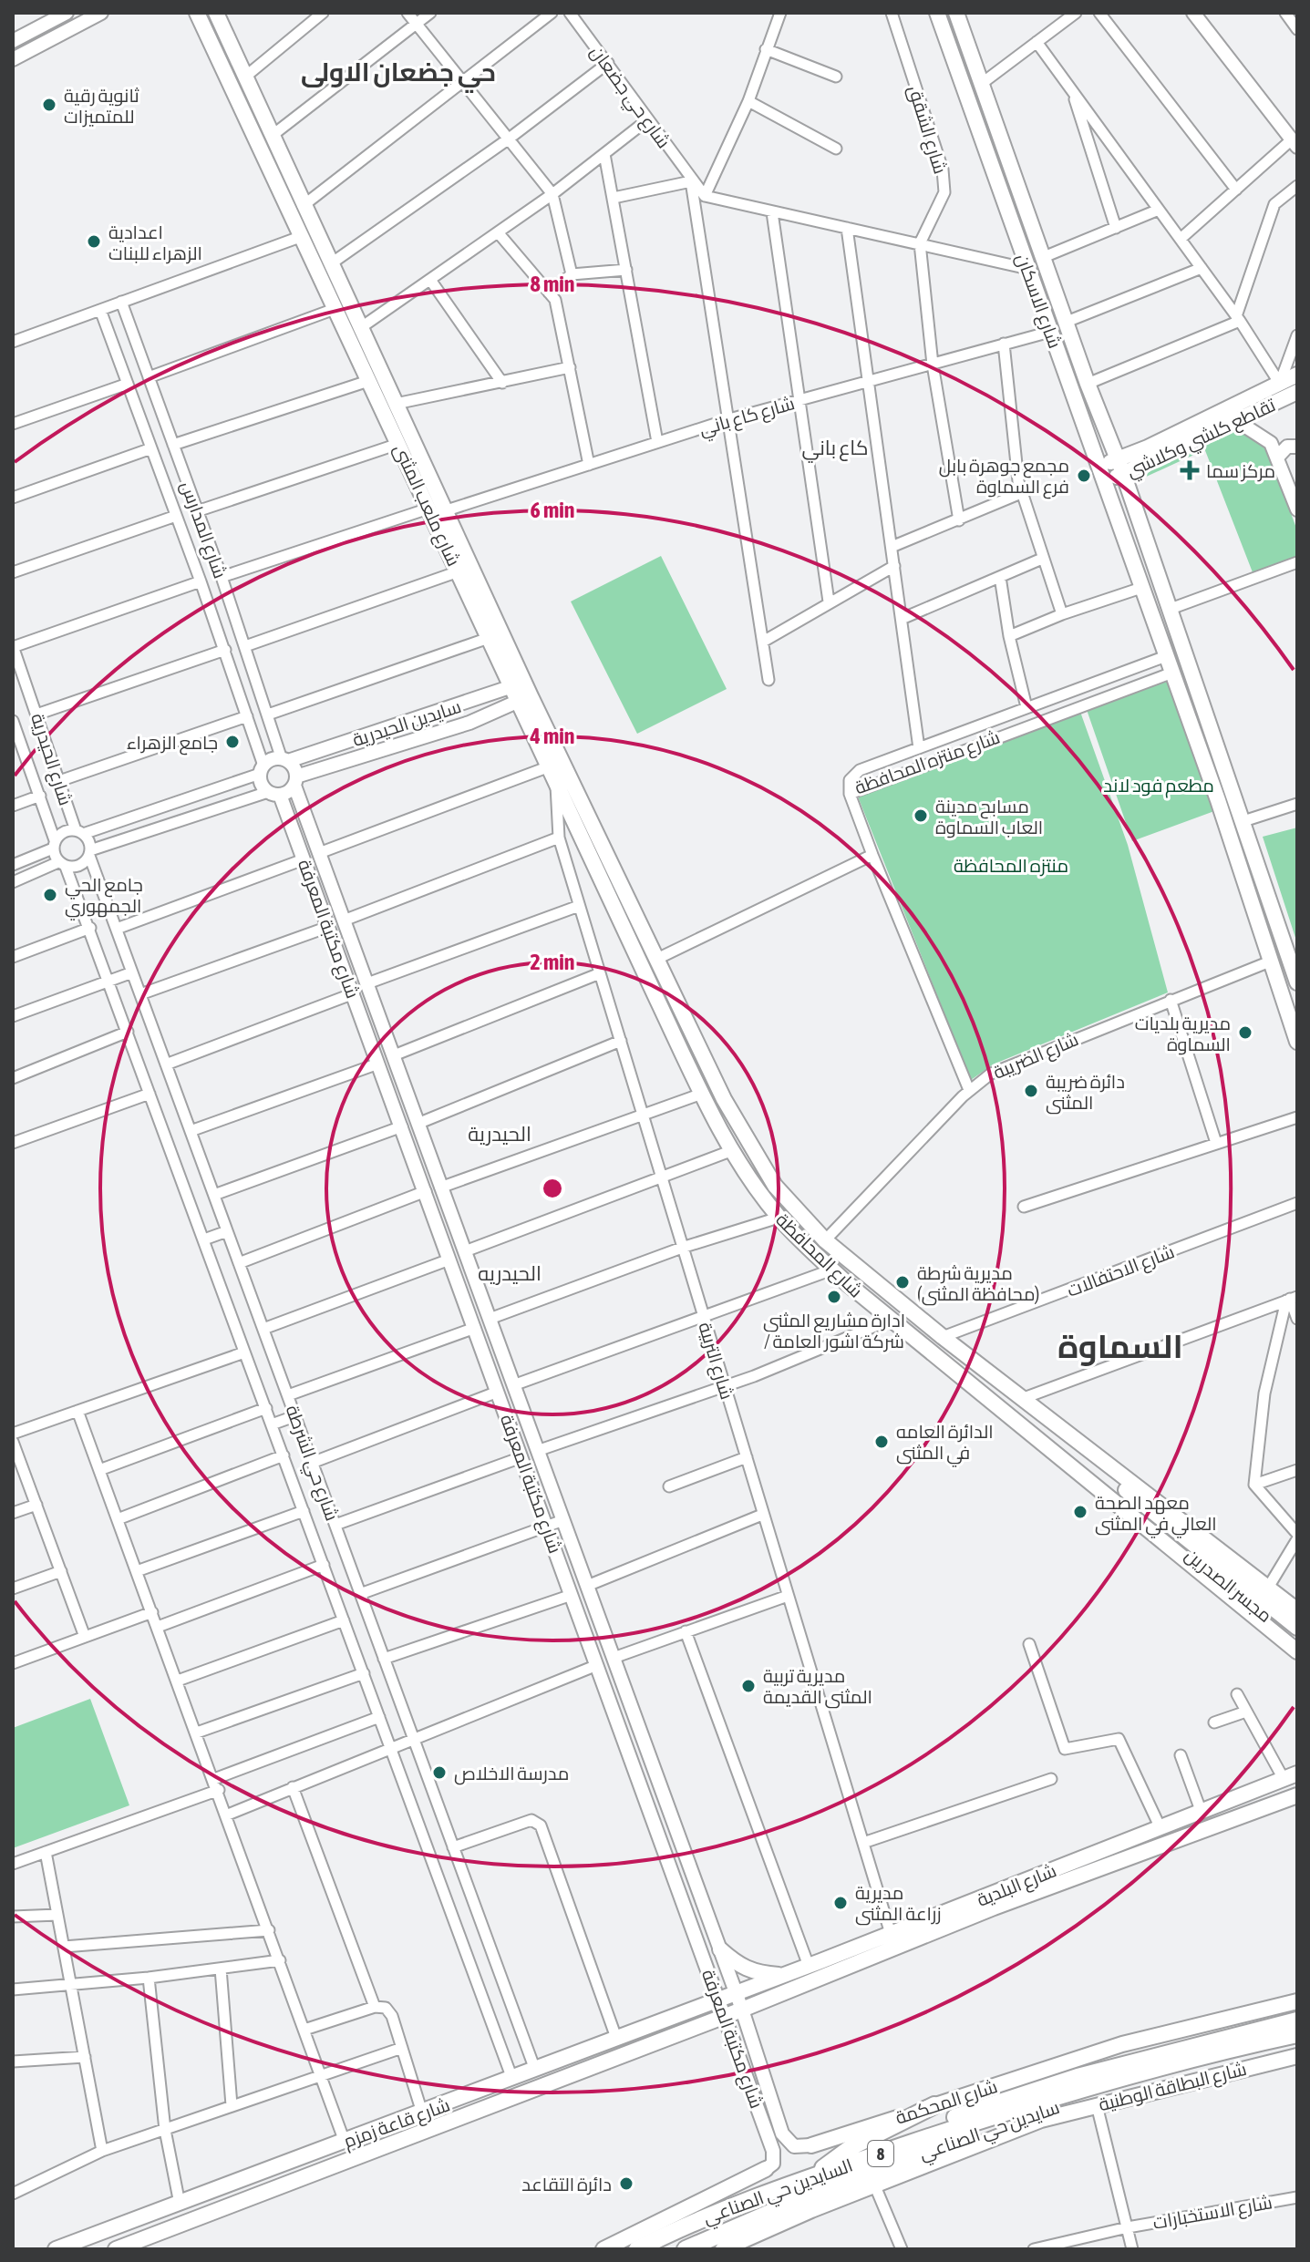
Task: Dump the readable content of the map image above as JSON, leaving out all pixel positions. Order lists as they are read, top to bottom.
{
  "streets": {
    "highway": ["سايدين حي الصناعي", "8", "السايدين حي الصناعي"],
    "main road": [
      "شارع الاسكان",
      "تقاطع كلشي وكلاشي",
      "شارع ملعب المثنى",
      "شارع المحافظة",
      "مجسر الصدرين",
      "شارع البلدية",
      "شارع البطاقة الوطنية",
      "شارع المحكمة",
      "شارع قاعة زمزم"
    ],
    "street": [
      "شارع حي جضعان",
      "شارع الشقق",
      "شارع كاع باني",
      "شارع المدارس",
      "سايدين الحيدرية",
      "شارع الحيدرية",
      "شارع منتزه المحافظة",
      "شارع مكتبة المعرفة",
      "شارع الضريبة",
      "شارع الاحتفالات",
      "شارع التربية",
      "شارع حي الشرطة",
      "شارع الاستخبارات"
    ]
  },
  "crossings": [
    ["شارع الاسكان", "شارع كاع باني"],
    ["شارع الاسكان", "تقاطع كلشي وكلاشي"],
    ["شارع الاسكان", "شارع منتزه المحافظة"],
    ["شارع الاسكان", "شارع الضريبة"],
    ["شارع كاع باني", "شارع ملعب المثنى"],
    ["شارع ملعب المثنى", "سايدين الحيدرية"],
    ["شارع ملعب المثنى", "شارع المحافظة"],
    ["شارع ملعب المثنى", "شارع التربية"],
    ["شارع المدارس", "سايدين الحيدرية"],
    ["شارع المدارس", "شارع مكتبة المعرفة"],
    ["سايدين الحيدرية", "شارع مكتبة المعرفة"],
    ["شارع الحيدرية", "شارع حي الشرطة"],
    ["شارع مكتبة المعرفة", "شارع البلدية"],
    ["شارع مكتبة المعرفة", "شارع المحكمة"],
    ["شارع مكتبة المعرفة", "شارع قاعة زمزم"],
    ["شارع الضريبة", "شارع المحافظة"],
    ["شارع المحافظة", "شارع الاحتفالات"],
    ["شارع المحافظة", "مجسر الصدرين"],
    ["شارع التربية", "شارع البلدية"],
    ["شارع حي الشرطة", "شارع قاعة زمزم"],
    ["شارع البلدية", "شارع قاعة زمزم"],
    ["شارع البطاقة الوطنية", "سايدين حي الصناعي"],
    ["شارع البطاقة الوطنية", "شارع الاستخبارات"],
    ["شارع المحكمة", "8"],
    ["سايدين حي الصناعي", "8"],
    ["سايدين حي الصناعي", "السايدين حي الصناعي"],
    ["8", "السايدين حي الصناعي"]
  ],
  "districts": [
    "حي جضعان الاولى",
    "كاع باني",
    "الحيدرية",
    "الحيدريه",
    "السماوة"
  ],
  "parks": ["مطعم فود لاند", "منتزه المحافظة"],
  "places": {
    "other": [
      "ثانوية رقية للمتميزات",
      "اعدادية الزهراء للبنات",
      "مجمع جوهرة بابل فرع السماوة",
      "جامع الزهراء",
      "مسابح مدينة العاب السماوة",
      "جامع الحي الجمهوري",
      "مديرية بلديات السماوة",
      "دائرة ضريبة المثنى",
      "مديرية شرطة (محافظة المثنى)",
      "ادارة مشاريع المثنى / شركة اشور العامة",
      "الدائرة العامه في المثنى",
      "معهد الصحة العالي في المثنى",
      "مديرية تربية المثنى القديمة",
      "مدرسة الاخلاص",
      "مديرية زراعة المثنى",
      "دائرة التقاعد"
    ],
    "health": ["مركز سما"]
  },
  "rings": [
    "8 min",
    "6 min",
    "4 min",
    "2 min"
  ]
}
